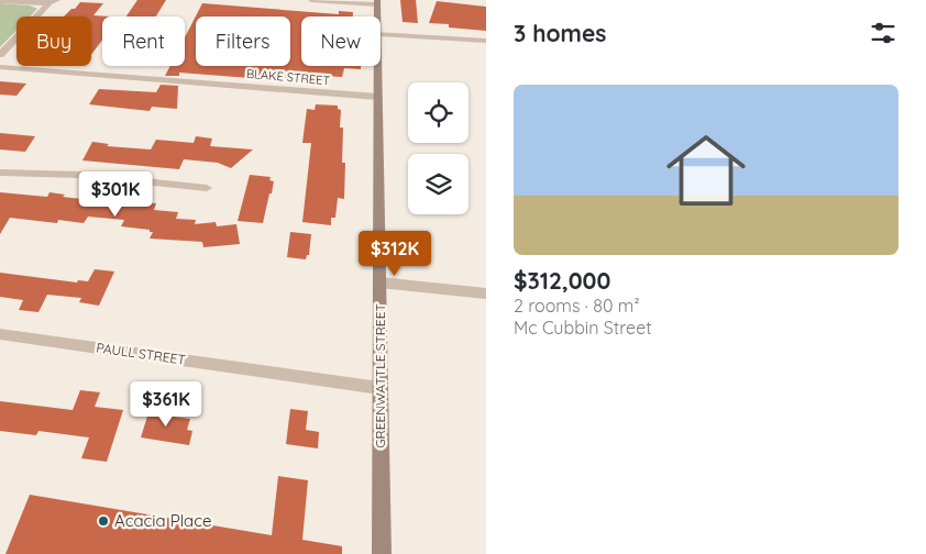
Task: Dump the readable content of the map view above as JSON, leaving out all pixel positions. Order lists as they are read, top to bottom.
{
  "streets": {
    "main road": ["GREENWATTLE STREET"],
    "street": ["BLAKE STREET", "PAULL STREET"]
  },
  "crossings": [
    ["BLAKE STREET", "GREENWATTLE STREET"],
    ["PAULL STREET", "GREENWATTLE STREET"]
  ],
  "places": ["Acacia Place"],
  "page": {
    "heading": "3 homes",
    "chip": [
      "Buy",
      "Rent",
      "Filters",
      "New"
    ],
    "list": [
      {
        "name": "$312,000",
        "note": "2 rooms · 80 m² · Mc Cubbin Street"
      }
    ],
    "price": ["$301K", "$312K", "$361K"]
  }
}
